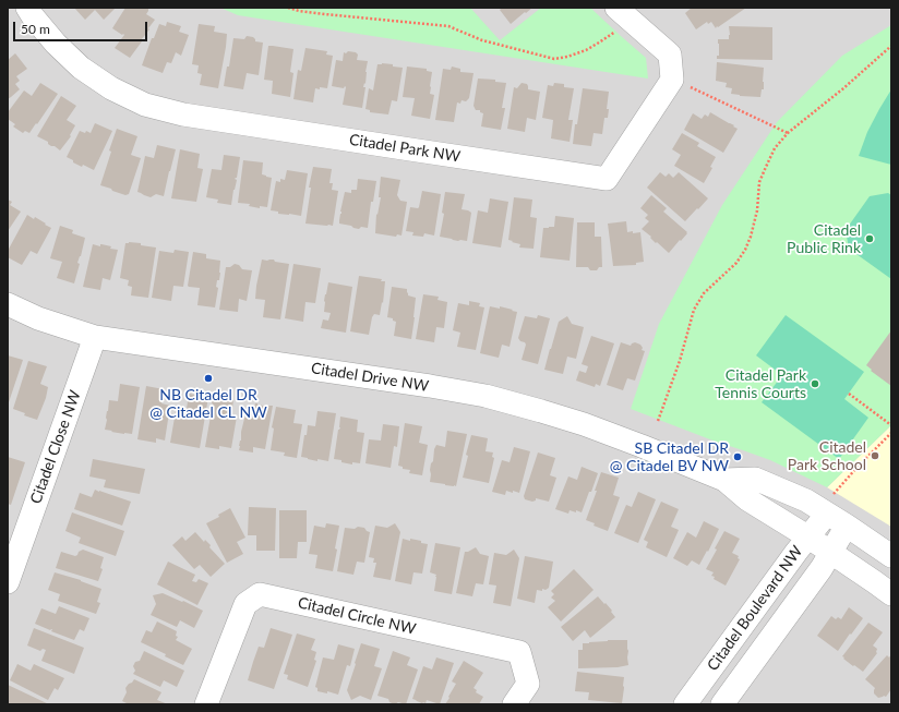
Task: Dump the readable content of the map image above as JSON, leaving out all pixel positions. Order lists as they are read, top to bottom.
{
  "streets": {
    "street": [
      "Citadel Park NW",
      "Citadel Drive NW",
      "Citadel Close NW",
      "Citadel Boulevard NW",
      "Citadel Circle NW"
    ]
  },
  "crossings": [
    ["Citadel Drive NW", "Citadel Close NW"],
    ["Citadel Drive NW", "Citadel Boulevard NW"]
  ],
  "places": [
    "Citadel Public Rink",
    "NB Citadel DR @ Citadel CL NW",
    "Citadel Park Tennis Courts",
    "Citadel Park School",
    "SB Citadel DR @ Citadel BV NW"
  ],
  "scale_bar": "50 m"
}
